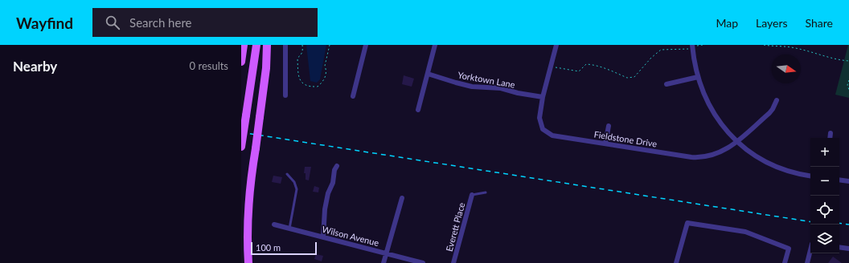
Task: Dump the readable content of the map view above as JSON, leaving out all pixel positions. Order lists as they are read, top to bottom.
{
  "streets": {
    "street": [
      "Yorktown Lane",
      "Fieldstone Drive",
      "Everett Place",
      "Wilson Avenue"
    ]
  },
  "crossings": [
    ["Yorktown Lane", "Fieldstone Drive"]
  ],
  "scale_bar": "100 m",
  "north": "right",
  "page": {
    "header": "Wayfind",
    "search": "Search here",
    "nav": ["Map", "Layers", "Share"],
    "heading": ["Nearby", "0 results"],
    "map_buttons": ["+", "−"],
    "scale": "100 m"
  }
}
